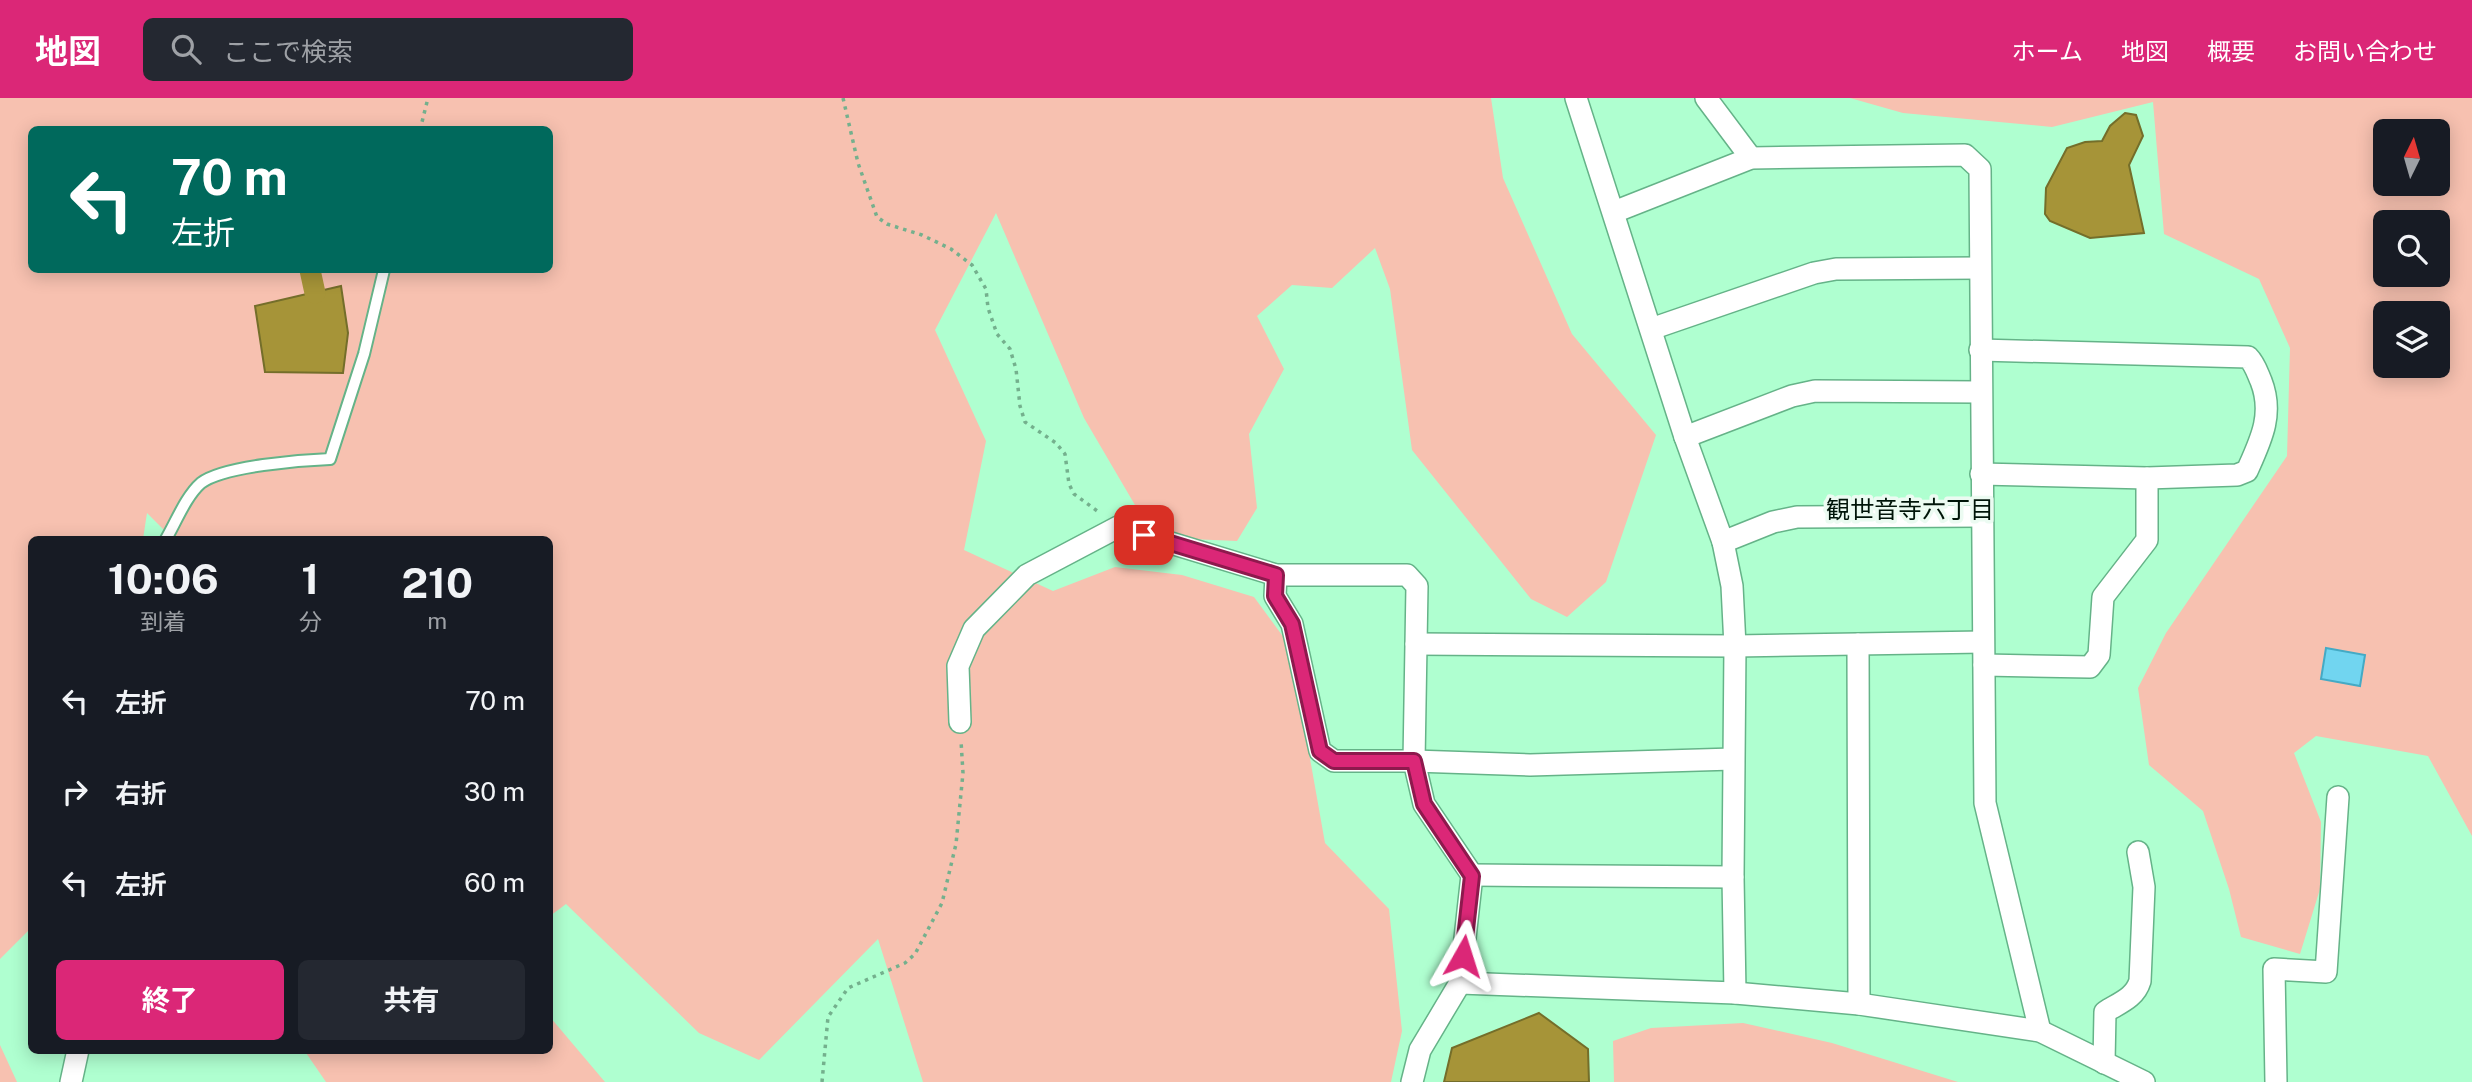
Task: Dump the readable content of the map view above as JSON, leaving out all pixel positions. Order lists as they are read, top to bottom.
{
  "districts": ["観世音寺六丁目"],
  "north": "top",
  "page": {
    "header": "地図",
    "search": "ここで検索",
    "nav": [
      "ホーム",
      "地図",
      "概要",
      "お問い合わせ"
    ],
    "turn": ["70 m", "左折"],
    "eta": [
      "10:06",
      "到着",
      "1",
      "分",
      "210",
      "m"
    ],
    "list": [
      {
        "name": "左折",
        "value": "70 m"
      },
      {
        "name": "右折",
        "value": "30 m"
      },
      {
        "name": "左折",
        "value": "60 m"
      }
    ],
    "buttons": ["終了", "共有"]
  }
}
